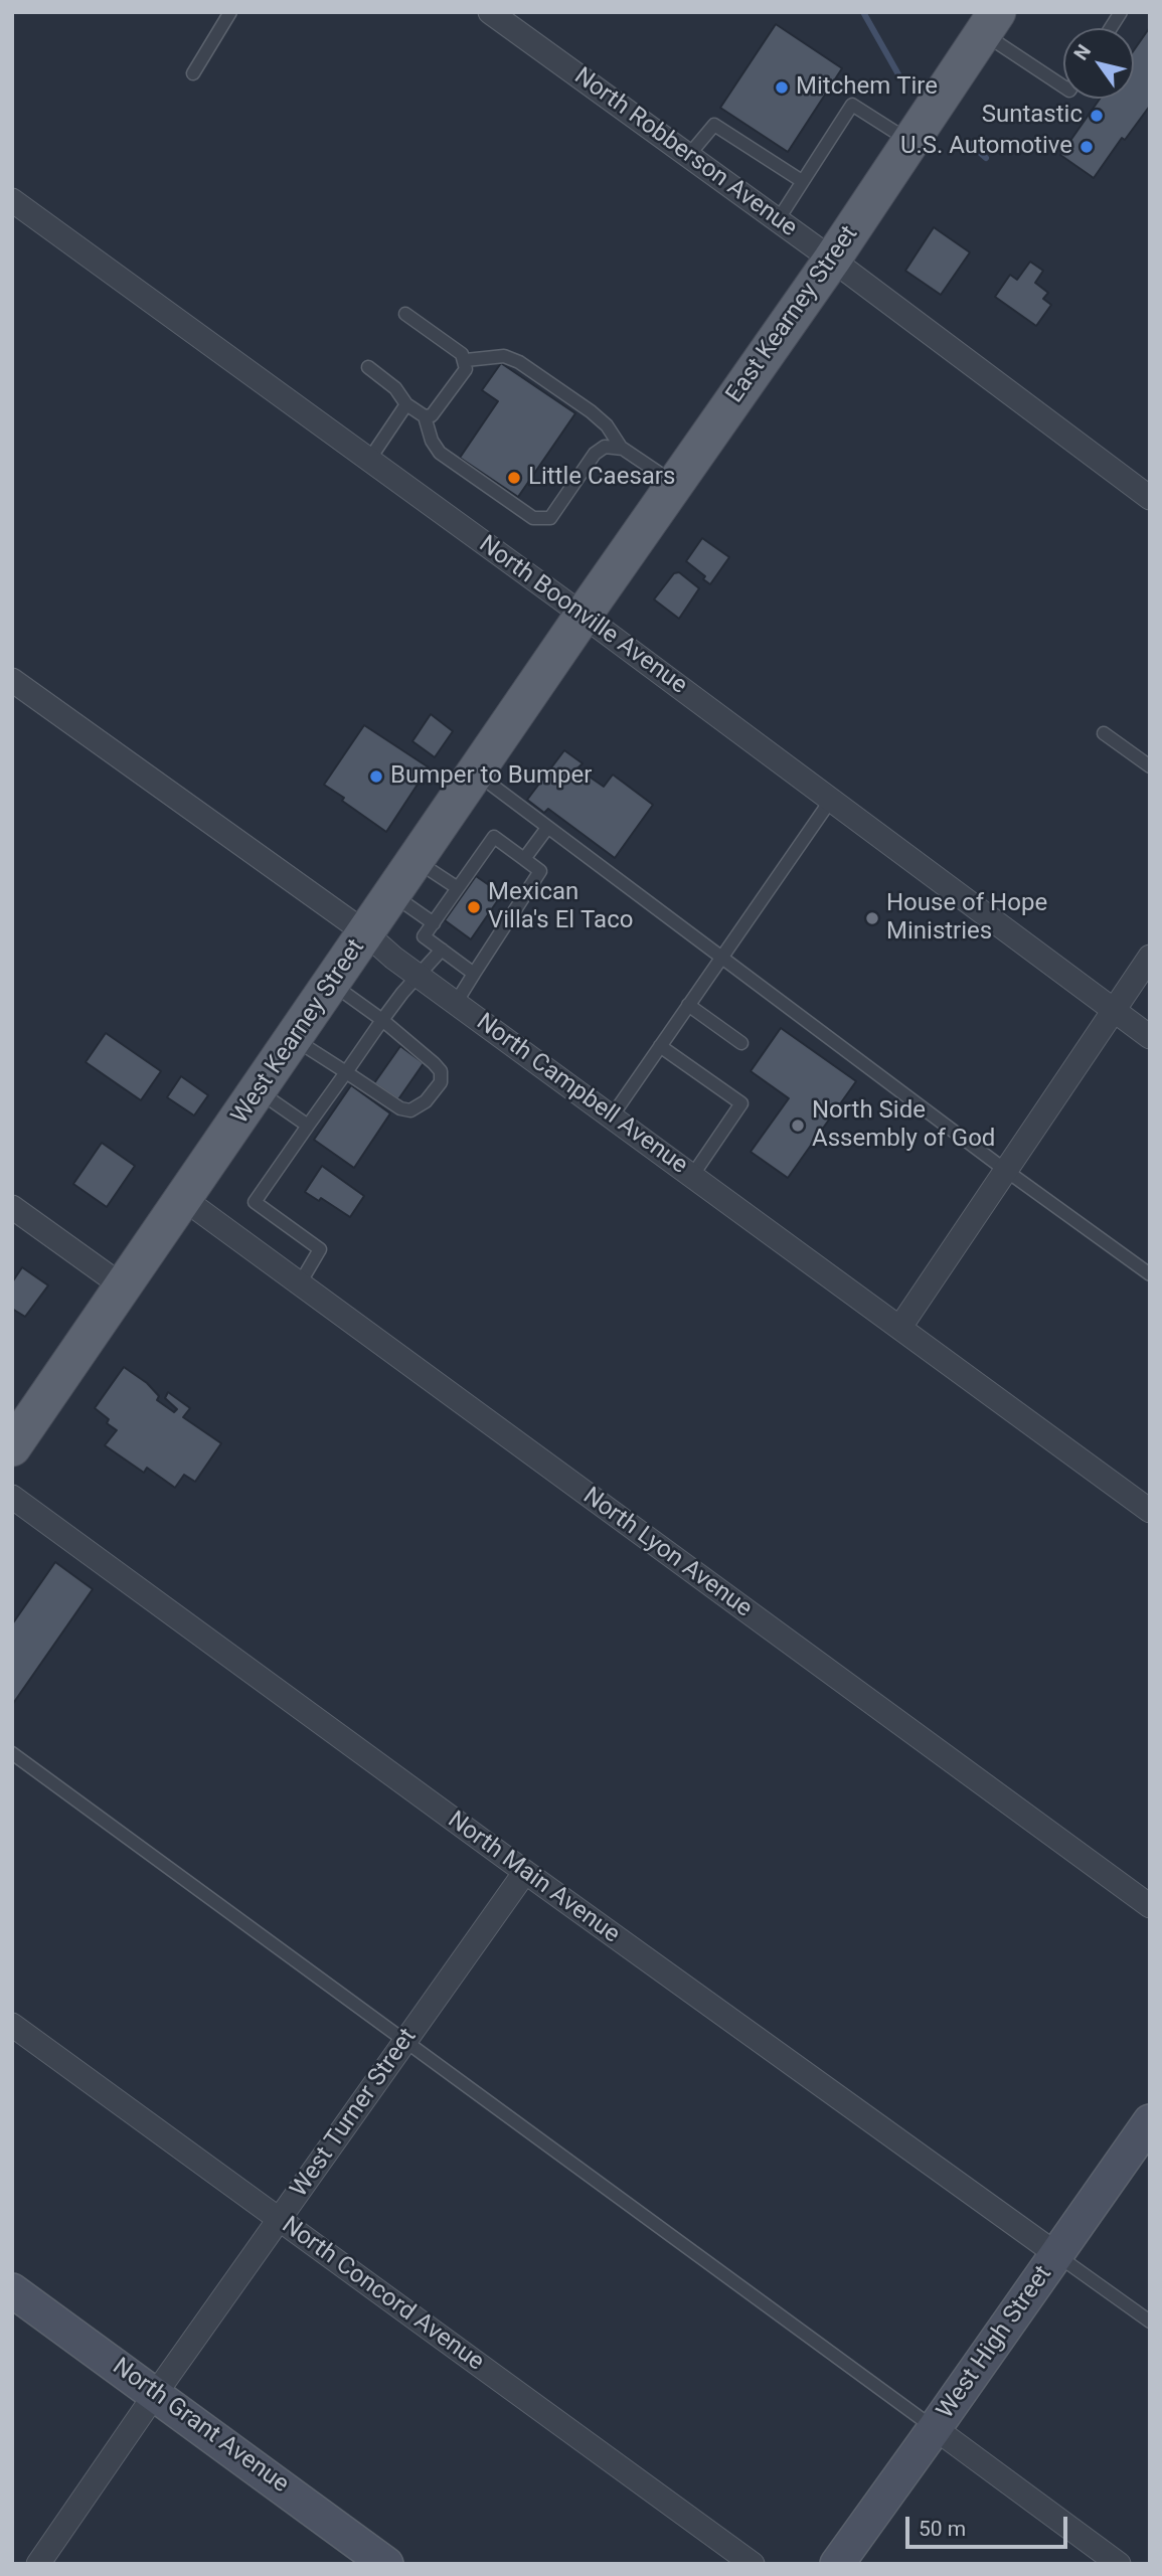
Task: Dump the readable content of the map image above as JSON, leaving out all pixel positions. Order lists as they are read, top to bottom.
{
  "streets": {
    "main road": ["East Kearney Street", "West Kearney Street"],
    "street": [
      "North Robberson Avenue",
      "North Boonville Avenue",
      "North Campbell Avenue",
      "North Lyon Avenue",
      "North Main Avenue",
      "West Turner Street",
      "North Concord Avenue",
      "West High Street",
      "North Grant Avenue"
    ]
  },
  "crossings": [
    ["North Robberson Avenue", "East Kearney Street"],
    ["East Kearney Street", "North Boonville Avenue"],
    ["East Kearney Street", "West Kearney Street"],
    ["North Boonville Avenue", "West Kearney Street"],
    ["West Kearney Street", "North Campbell Avenue"],
    ["West Kearney Street", "North Lyon Avenue"],
    ["North Main Avenue", "West Turner Street"],
    ["North Main Avenue", "West High Street"],
    ["West Turner Street", "North Concord Avenue"],
    ["West Turner Street", "North Grant Avenue"]
  ],
  "places": [
    "Mitchem Tire",
    "Suntastic",
    "U.S. Automotive",
    "Little Caesars",
    "Bumper to Bumper",
    "Mexican Villa's El Taco",
    "House of Hope Ministries",
    "North Side Assembly of God"
  ],
  "scale_bar": "50 m",
  "north": "top left"
}
